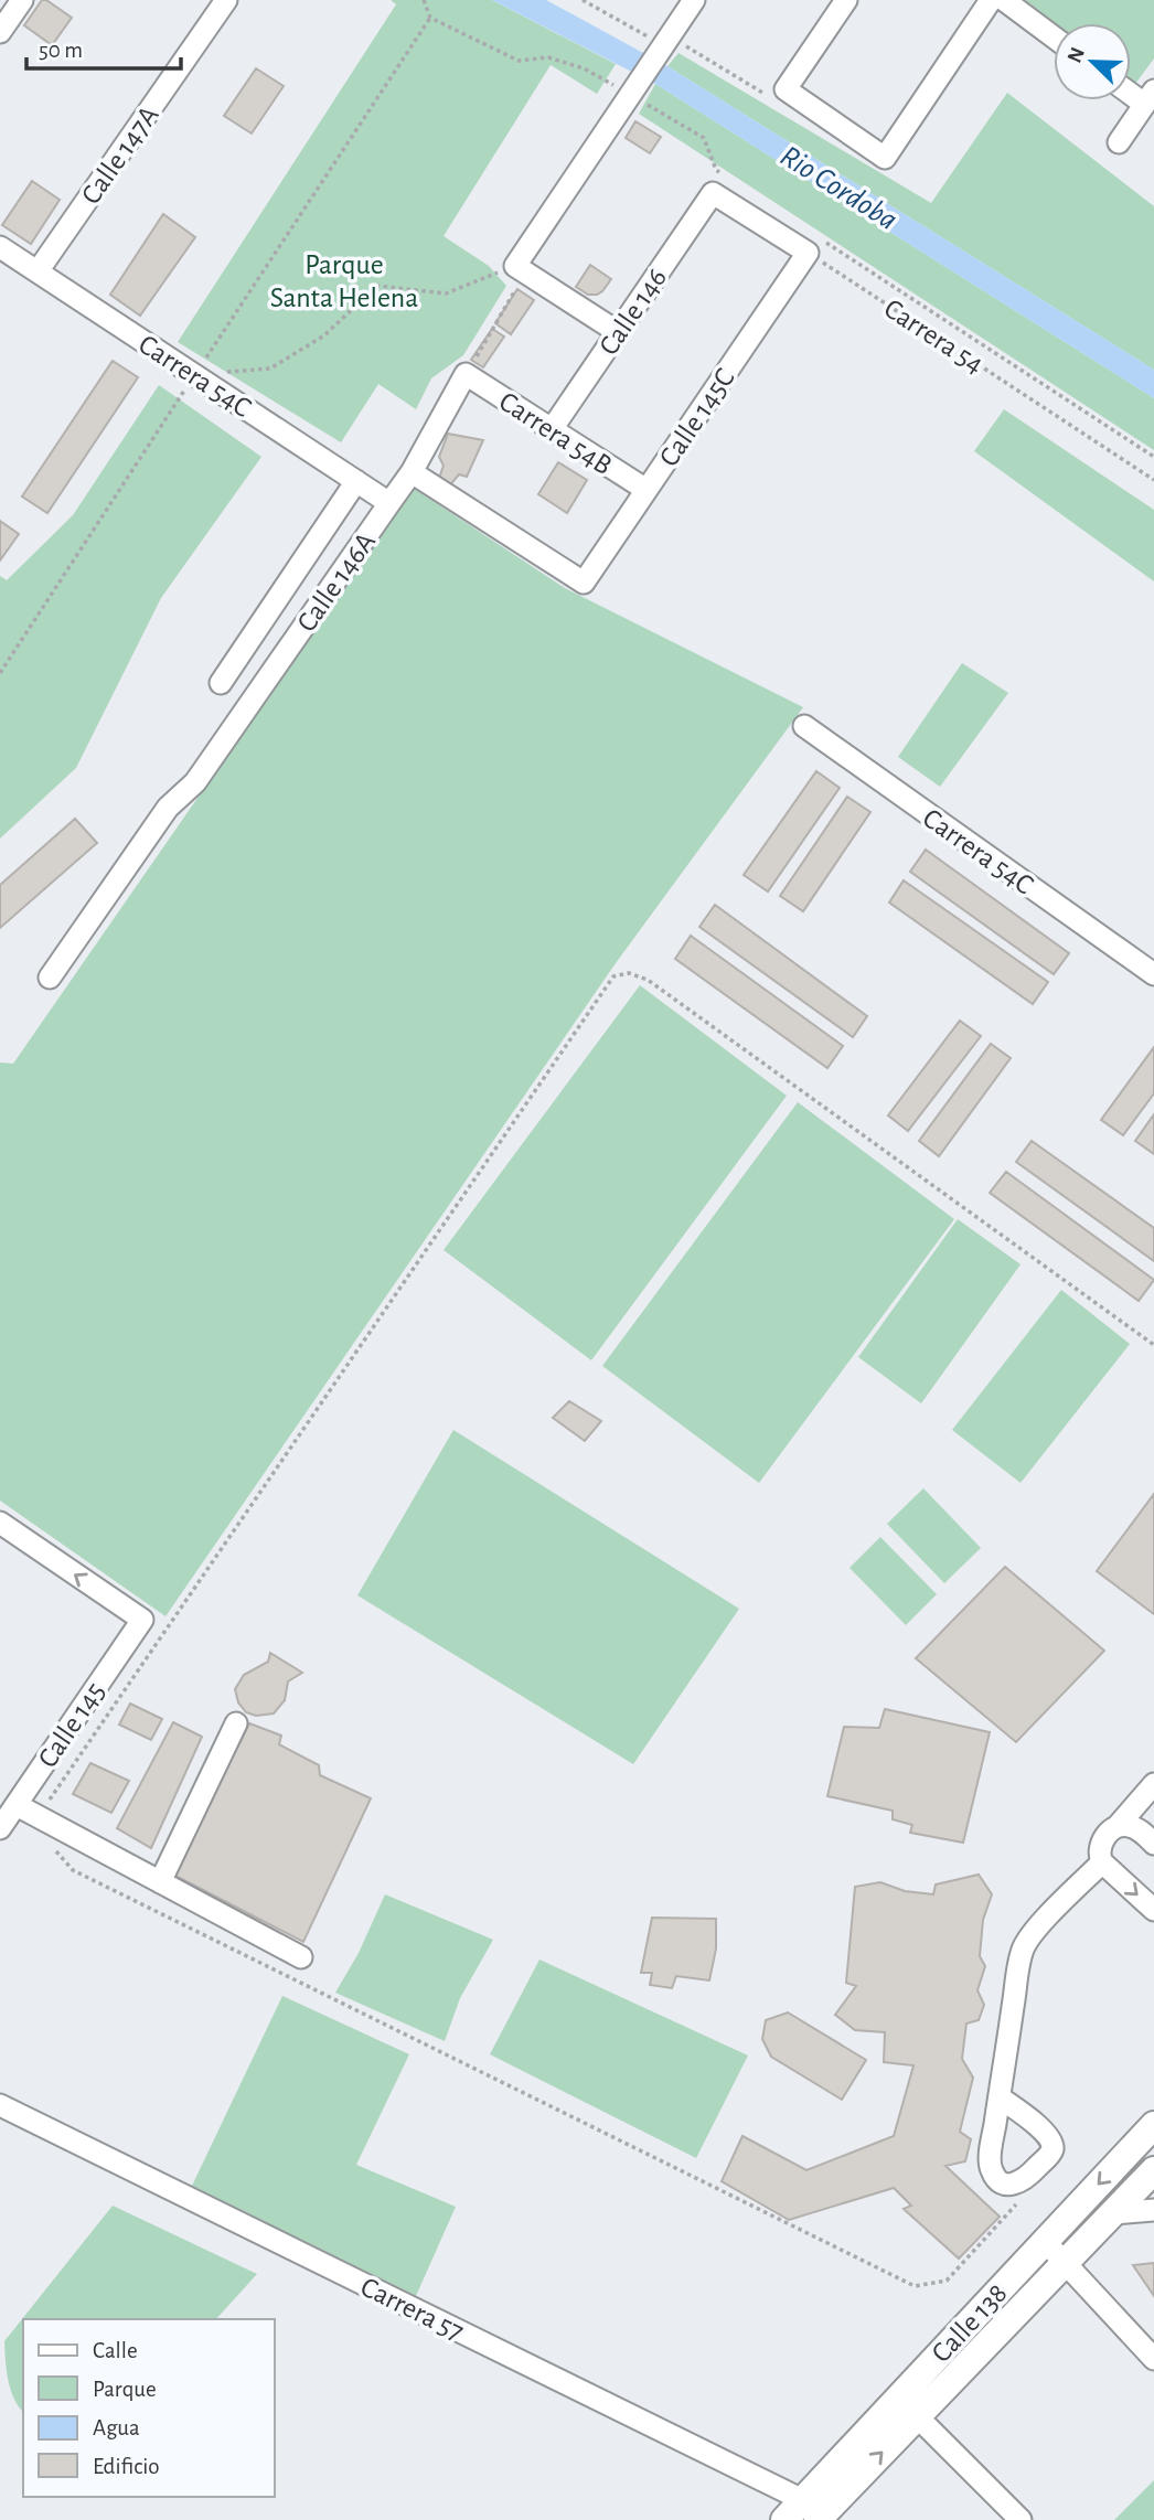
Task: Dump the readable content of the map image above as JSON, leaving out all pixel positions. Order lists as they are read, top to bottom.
{
  "streets": {
    "main road": ["Calle 138"],
    "street": [
      "Calle 147A",
      "Calle 146",
      "Carrera 54C",
      "Calle 145C",
      "Carrera 54B",
      "Calle 146A",
      "Calle 145",
      "Carrera 57"
    ],
    "path": ["Carrera 54"]
  },
  "crossings": [
    ["Calle 147A", "Carrera 54C"],
    ["Calle 146", "Carrera 54"],
    ["Calle 146", "Calle 145C"],
    ["Calle 146", "Carrera 54B"],
    ["Carrera 54", "Calle 145C"],
    ["Carrera 54C", "Calle 146A"],
    ["Calle 145C", "Carrera 54B"],
    ["Calle 145C", "Calle 146A"],
    ["Carrera 54B", "Calle 146A"],
    ["Carrera 57", "Calle 138"]
  ],
  "water": ["Rio Cordoba"],
  "parks": ["Parque Santa Helena"],
  "legend": [
    "Calle",
    "Parque",
    "Agua",
    "Edificio"
  ],
  "scale_bar": "50 m",
  "north": "top left"
}
